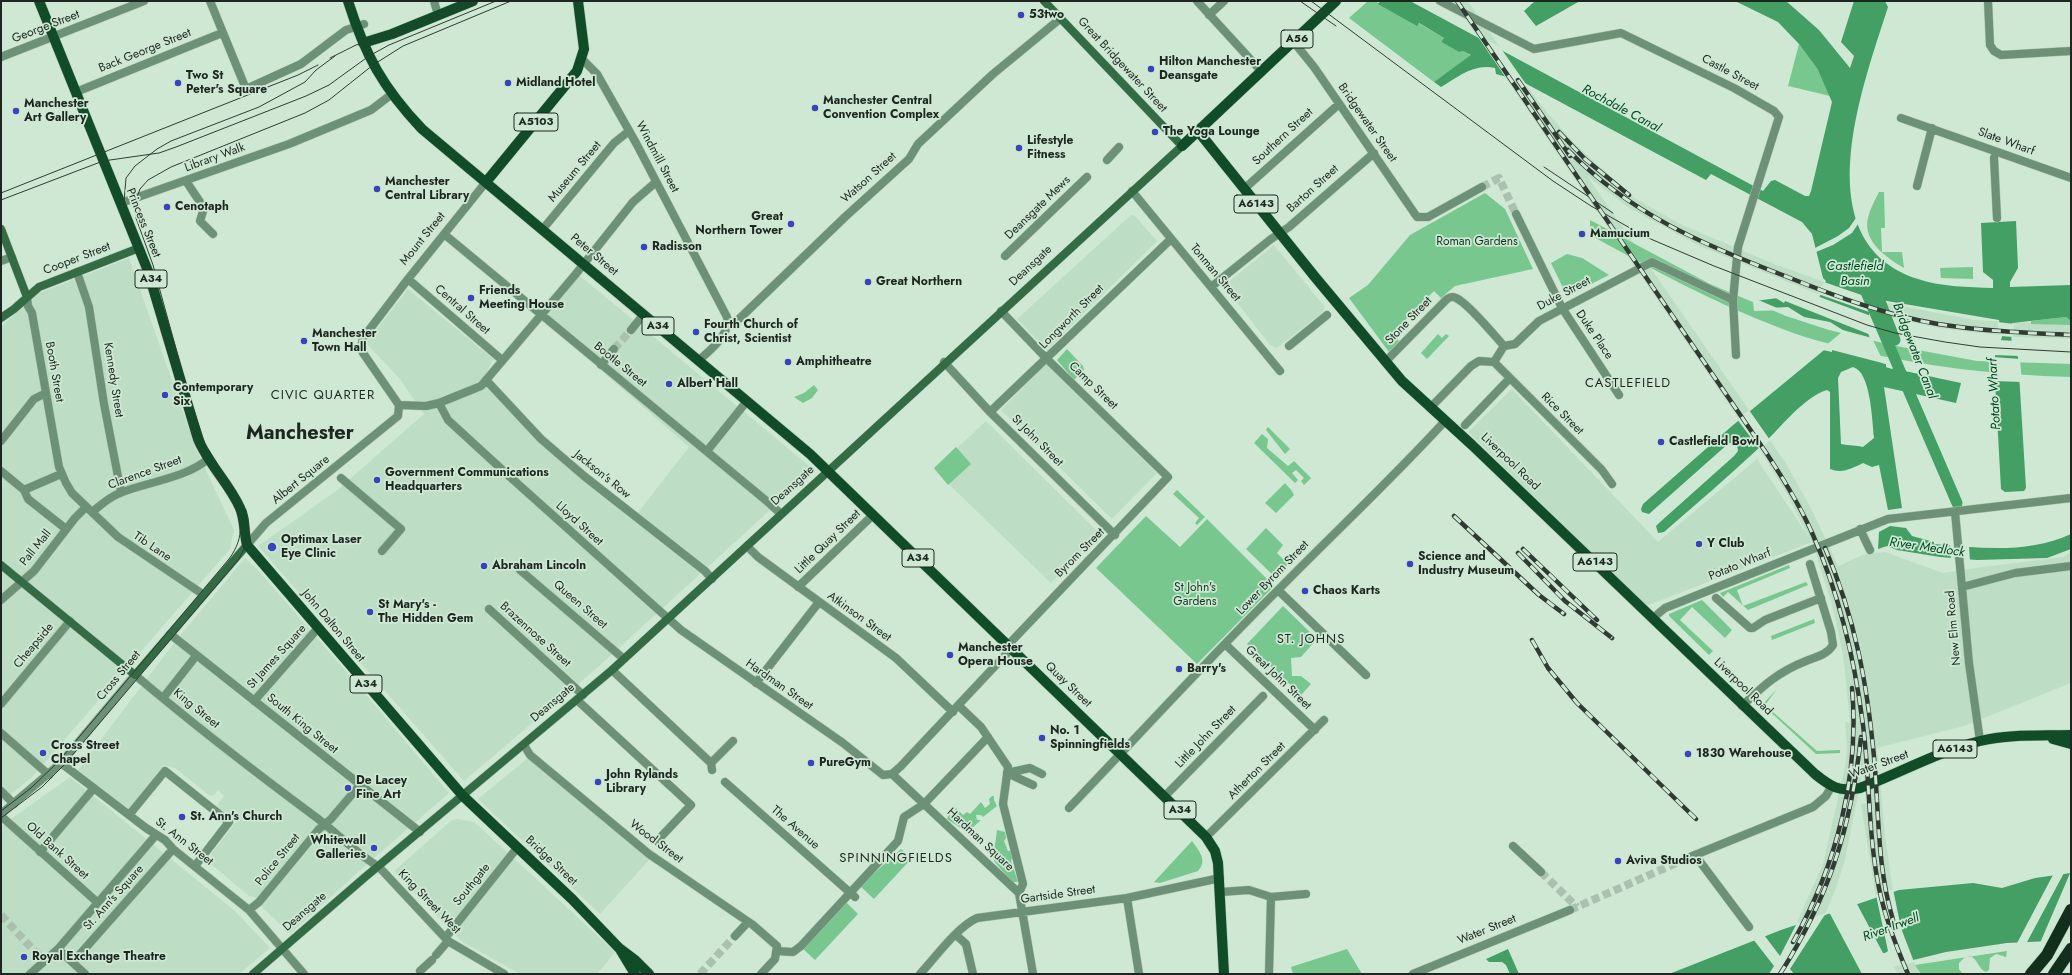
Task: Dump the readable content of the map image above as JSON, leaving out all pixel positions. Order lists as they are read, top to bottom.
{
  "streets": {
    "main road": [
      "A56",
      "A5103",
      "A6143",
      "Princess Street",
      "Mount Street",
      "Peter Street",
      "Deansgate",
      "A34",
      "Liverpool Road",
      "John Dalton Street",
      "Quay Street",
      "Water Street",
      "Bridge Street"
    ],
    "street": [
      "George Street",
      "Back George Street",
      "Great Bridgewater Street",
      "Castle Street",
      "Bridgewater Street",
      "Southern Street",
      "Slate Wharf",
      "Windmill Street",
      "Library Walk",
      "Museum Street",
      "Watson Street",
      "Barton Street",
      "Deansgate Mews",
      "Cooper Street",
      "Tonman Street",
      "Duke Street",
      "Central Street",
      "Longworth Street",
      "Stone Street",
      "Duke Place",
      "Bootle Street",
      "Booth Street",
      "Kennedy Street",
      "Camp Street",
      "Rice Street",
      "St John Street",
      "Clarence Street",
      "Jackson's Row",
      "Albert Square",
      "Lloyd Street",
      "Little Quay Street",
      "Tib Lane",
      "Pall Mall",
      "Byrom Street",
      "Potato Wharf",
      "Lower Byrom Street",
      "Queen Street",
      "Atkinson Street",
      "New Elm Road",
      "Brazennose Street",
      "Cheapside",
      "St James Square",
      "Cross Street",
      "Great John Street",
      "Hardman Street",
      "King Street",
      "South King Street",
      "Little John Street",
      "Atherton Street",
      "The Avenue",
      "Hardman Square",
      "St. Ann Street",
      "Wood Street",
      "Old Bank Street",
      "Police Street",
      "Southgate",
      "Gartside Street",
      "St. Ann's Square",
      "King Street West"
    ]
  },
  "crossings": [
    ["George Street", "Princess Street"],
    ["Back George Street", "Princess Street"],
    ["Great Bridgewater Street", "Watson Street"],
    ["Great Bridgewater Street", "Deansgate"],
    ["Castle Street", "Duke Street"],
    ["A5103", "Windmill Street"],
    ["A5103", "Mount Street"],
    ["Bridgewater Street", "Southern Street"],
    ["Bridgewater Street", "Barton Street"],
    ["Bridgewater Street", "Deansgate"],
    ["Southern Street", "Liverpool Road"],
    ["Windmill Street", "Museum Street"],
    ["Windmill Street", "Watson Street"],
    ["Windmill Street", "Mount Street"],
    ["Library Walk", "Princess Street"],
    ["Library Walk", "Peter Street"],
    ["Museum Street", "Peter Street"],
    ["Watson Street", "Peter Street"],
    ["Barton Street", "Tonman Street"],
    ["Barton Street", "Liverpool Road"],
    ["Princess Street", "Cooper Street"],
    ["Princess Street", "Clarence Street"],
    ["Princess Street", "Albert Square"],
    ["Princess Street", "John Dalton Street"],
    ["Princess Street", "Cross Street"],
    ["Mount Street", "Peter Street"],
    ["Mount Street", "Central Street"],
    ["Mount Street", "Bootle Street"],
    ["Mount Street", "Albert Square"],
    ["Peter Street", "Deansgate"],
    ["Peter Street", "A34"],
    ["Peter Street", "Quay Street"],
    ["Cooper Street", "Booth Street"],
    ["Cooper Street", "Kennedy Street"],
    ["Deansgate", "Tonman Street"],
    ["Deansgate", "Bootle Street"],
    ["Deansgate", "Camp Street"],
    ["Deansgate", "St John Street"],
    ["Deansgate", "Liverpool Road"],
    ["Deansgate", "Jackson's Row"],
    ["Deansgate", "Lloyd Street"],
    ["Deansgate", "Queen Street"],
    ["Deansgate", "Atkinson Street"],
    ["Deansgate", "John Dalton Street"],
    ["Deansgate", "Brazennose Street"],
    ["Deansgate", "Hardman Street"],
    ["Deansgate", "Quay Street"],
    ["Deansgate", "King Street"],
    ["Deansgate", "South King Street"],
    ["Deansgate", "St. Ann Street"],
    ["Deansgate", "Wood Street"],
    ["Deansgate", "Bridge Street"],
    ["Deansgate", "King Street West"],
    ["Tonman Street", "Longworth Street"],
    ["A34", "Quay Street"],
    ["A34", "Gartside Street"],
    ["Duke Street", "Stone Street"],
    ["Duke Street", "Duke Place"],
    ["Longworth Street", "Camp Street"],
    ["Longworth Street", "St John Street"],
    ["Stone Street", "Liverpool Road"],
    ["Booth Street", "Clarence Street"],
    ["Booth Street", "Tib Lane"],
    ["Booth Street", "Pall Mall"],
    ["Kennedy Street", "Clarence Street"],
    ["Camp Street", "Byrom Street"],
    ["St John Street", "Byrom Street"],
    ["Liverpool Road", "Potato Wharf"],
    ["Liverpool Road", "Lower Byrom Street"],
    ["Liverpool Road", "Water Street"],
    ["Clarence Street", "Tib Lane"],
    ["Clarence Street", "Pall Mall"],
    ["Albert Square", "John Dalton Street"],
    ["Albert Square", "Cross Street"],
    ["Lloyd Street", "Hardman Street"],
    ["Little Quay Street", "Atkinson Street"],
    ["Little Quay Street", "Quay Street"],
    ["Tib Lane", "Pall Mall"],
    ["Tib Lane", "Cross Street"],
    ["Pall Mall", "King Street"],
    ["Byrom Street", "Atkinson Street"],
    ["Byrom Street", "Hardman Street"],
    ["Byrom Street", "Quay Street"],
    ["Byrom Street", "Hardman Square"],
    ["Potato Wharf", "New Elm Road"],
    ["Lower Byrom Street", "Great John Street"],
    ["Lower Byrom Street", "Quay Street"],
    ["John Dalton Street", "St James Square"],
    ["John Dalton Street", "Cross Street"],
    ["John Dalton Street", "Bridge Street"],
    ["New Elm Road", "Water Street"],
    ["Cheapside", "King Street"],
    ["St James Square", "South King Street"],
    ["Cross Street", "King Street"],
    ["Cross Street", "South King Street"],
    ["Cross Street", "St. Ann Street"],
    ["Cross Street", "Old Bank Street"],
    ["Great John Street", "Atherton Street"],
    ["Hardman Street", "Hardman Square"],
    ["Quay Street", "Little John Street"],
    ["Quay Street", "Atherton Street"],
    ["Quay Street", "Gartside Street"],
    ["King Street", "Police Street"],
    ["King Street", "King Street West"],
    ["South King Street", "Police Street"],
    ["Hardman Square", "Gartside Street"],
    ["St. Ann Street", "Police Street"],
    ["St. Ann Street", "St. Ann's Square"],
    ["Old Bank Street", "St. Ann's Square"],
    ["Bridge Street", "Southgate"],
    ["Southgate", "King Street West"]
  ],
  "districts": [
    "CASTLEFIELD",
    "CIVIC QUARTER",
    "Manchester",
    "ST. JOHNS",
    "SPINNINGFIELDS"
  ],
  "water": [
    "Rochdale Canal",
    "Castlefield Basin",
    "Bridgewater Canal",
    "Potato Wharf",
    "River Medlock",
    "River Irwell"
  ],
  "parks": ["Roman Gardens", "St John's Gardens"],
  "places": [
    "53two",
    "Hilton Manchester Deansgate",
    "Two St Peter's Square",
    "Midland Hotel",
    "Manchester Central Convention Complex",
    "Manchester Art Gallery",
    "The Yoga Lounge",
    "Lifestyle Fitness",
    "Manchester Central Library",
    "Cenotaph",
    "Great Northern Tower",
    "Mamucium",
    "Radisson",
    "Great Northern",
    "Friends Meeting House",
    "Fourth Church of Christ, Scientist",
    "Manchester Town Hall",
    "Amphitheatre",
    "Albert Hall",
    "Contemporary Six",
    "Castlefield Bowl",
    "Government Communications Headquarters",
    "Y Club",
    "Optimax Laser Eye Clinic",
    "Science and Industry Museum",
    "Abraham Lincoln",
    "Chaos Karts",
    "St Mary's - The Hidden Gem",
    "Manchester Opera House",
    "Barry's",
    "No. 1 Spinningfields",
    "Cross Street Chapel",
    "1830 Warehouse",
    "PureGym",
    "John Rylands Library",
    "De Lacey Fine Art",
    "St. Ann's Church",
    "Whitewall Galleries",
    "Aviva Studios",
    "Royal Exchange Theatre"
  ]
}
